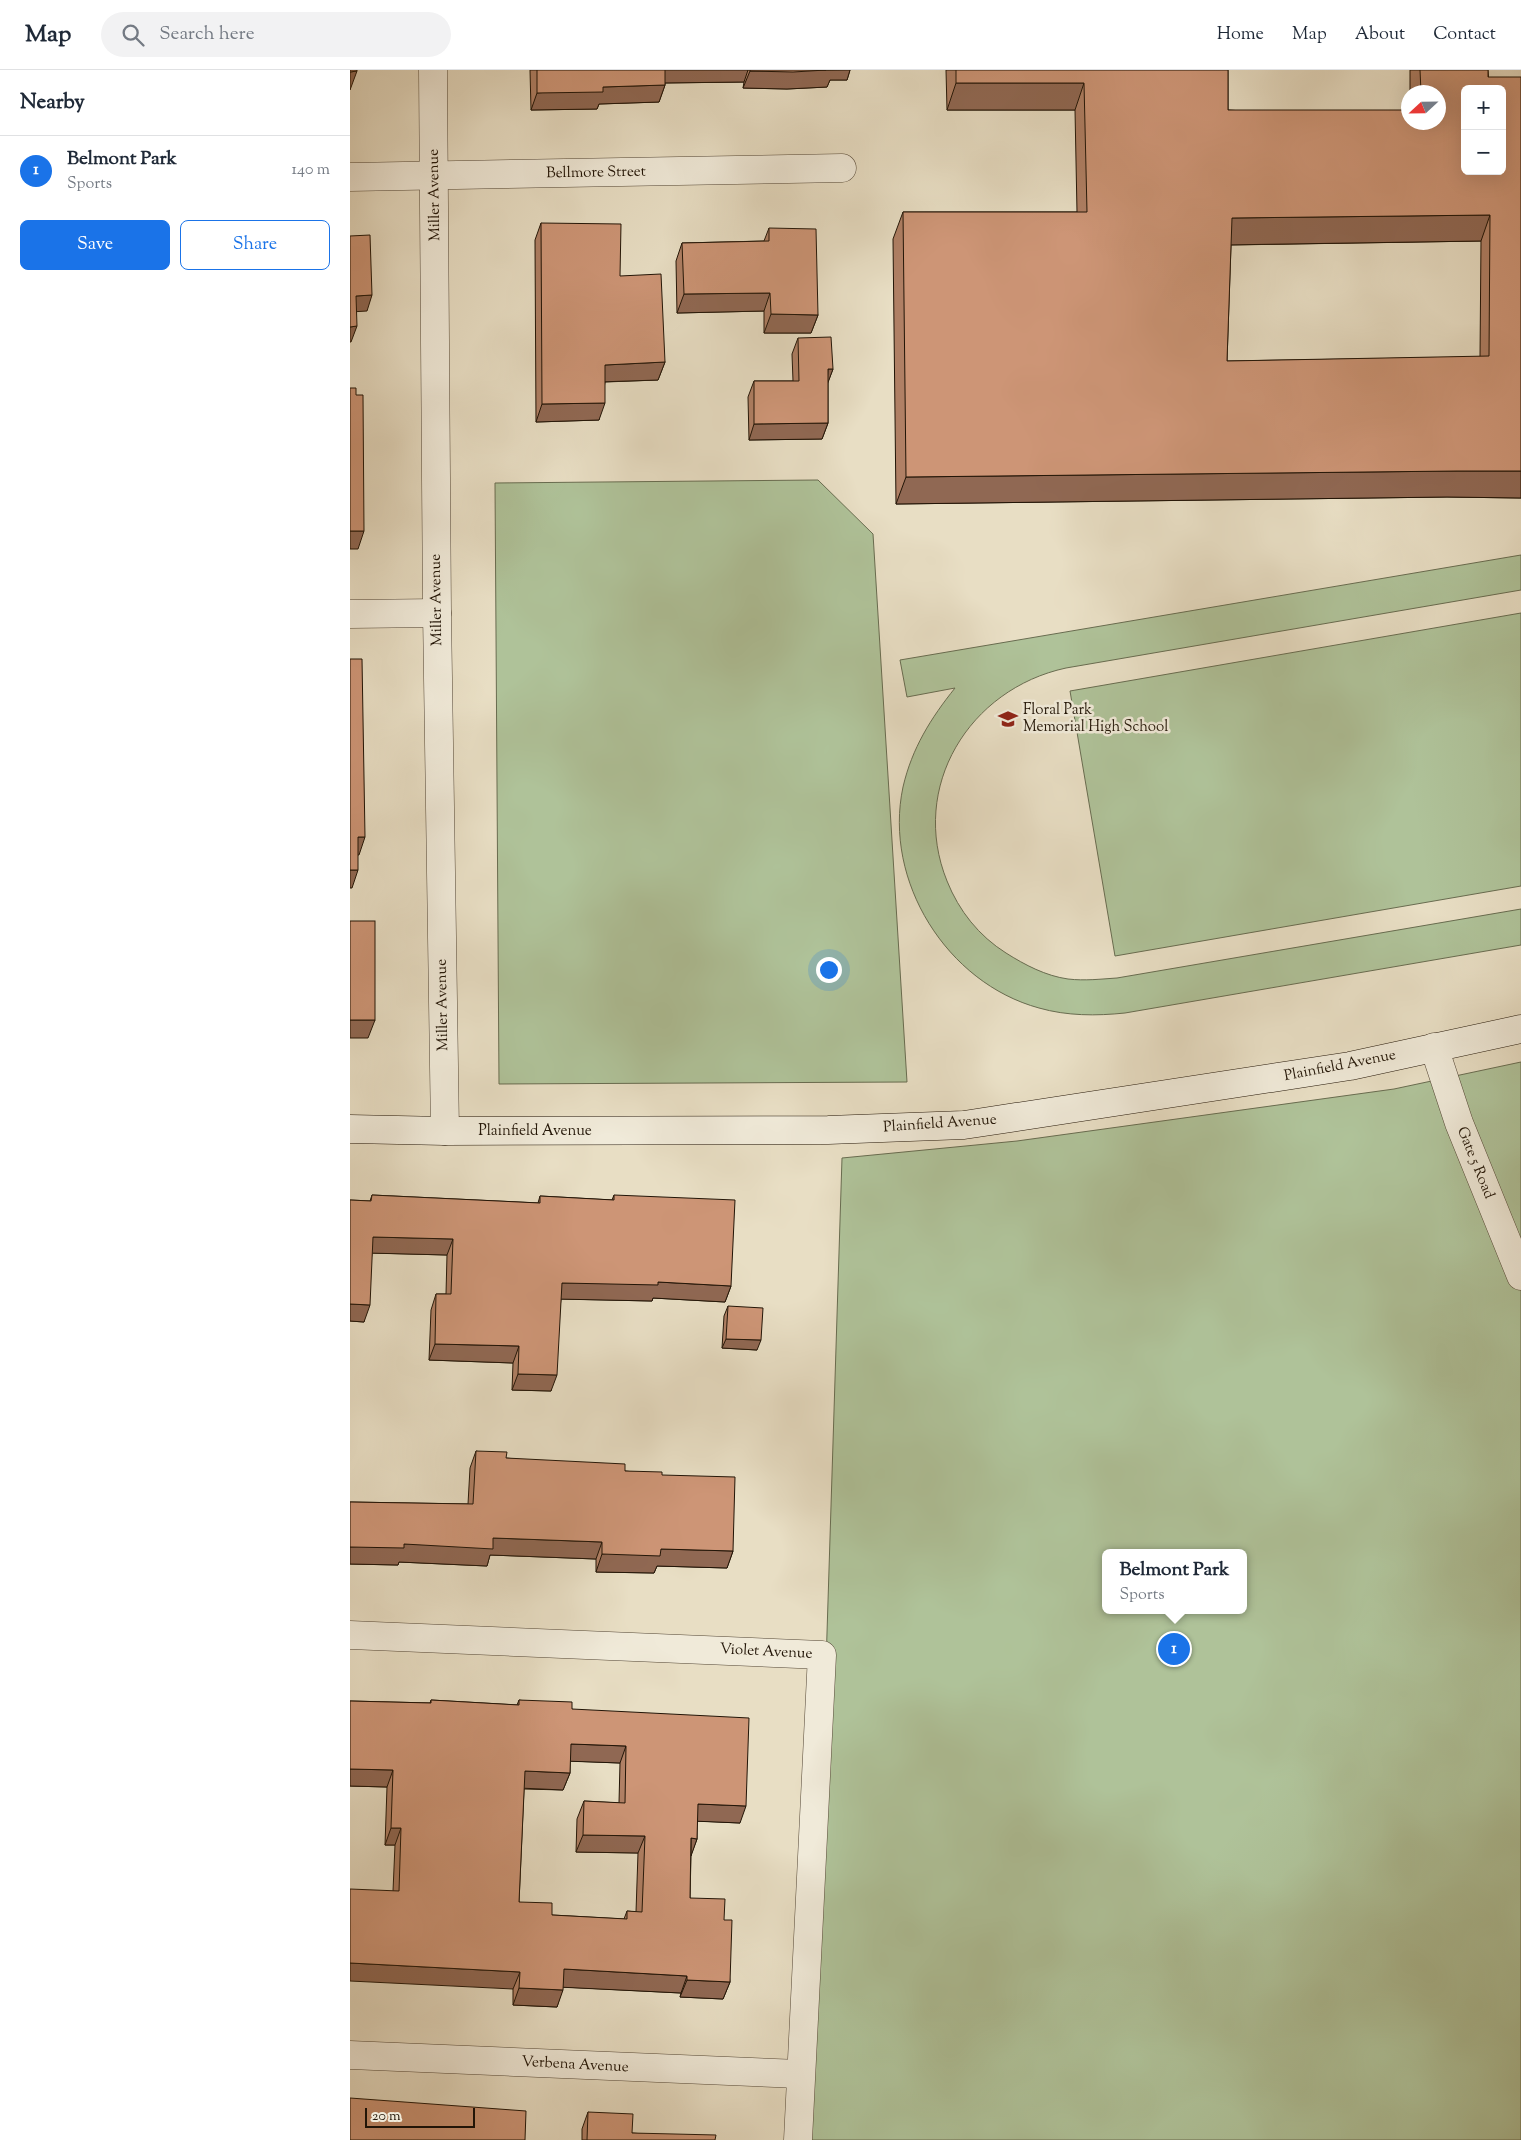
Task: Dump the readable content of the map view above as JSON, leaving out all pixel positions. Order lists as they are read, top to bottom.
{
  "streets": {
    "street": [
      "Bellmore Street",
      "Miller Avenue",
      "Plainfield Avenue",
      "Gate 5 Road",
      "Violet Avenue",
      "Verbena Avenue"
    ]
  },
  "crossings": [
    ["Bellmore Street", "Miller Avenue"],
    ["Miller Avenue", "Plainfield Avenue"],
    ["Plainfield Avenue", "Gate 5 Road"],
    ["Violet Avenue", "Verbena Avenue"]
  ],
  "places": {
    "school or university": ["Floral Park Memorial High School"]
  },
  "scale_bar": "20 m",
  "north": "left",
  "page": {
    "header": "Map",
    "search": "Search here",
    "nav": [
      "Home",
      "Map",
      "About",
      "Contact"
    ],
    "heading": "Nearby",
    "map_buttons": ["+", "−"],
    "list": [
      {
        "mark": "1",
        "name": "Belmont Park",
        "note": "Sports",
        "value": "140 m"
      }
    ],
    "buttons": ["Save", "Share"],
    "popup": ["Belmont Park", "Sports"],
    "pins": "1",
    "scale": "20 m"
  }
}
